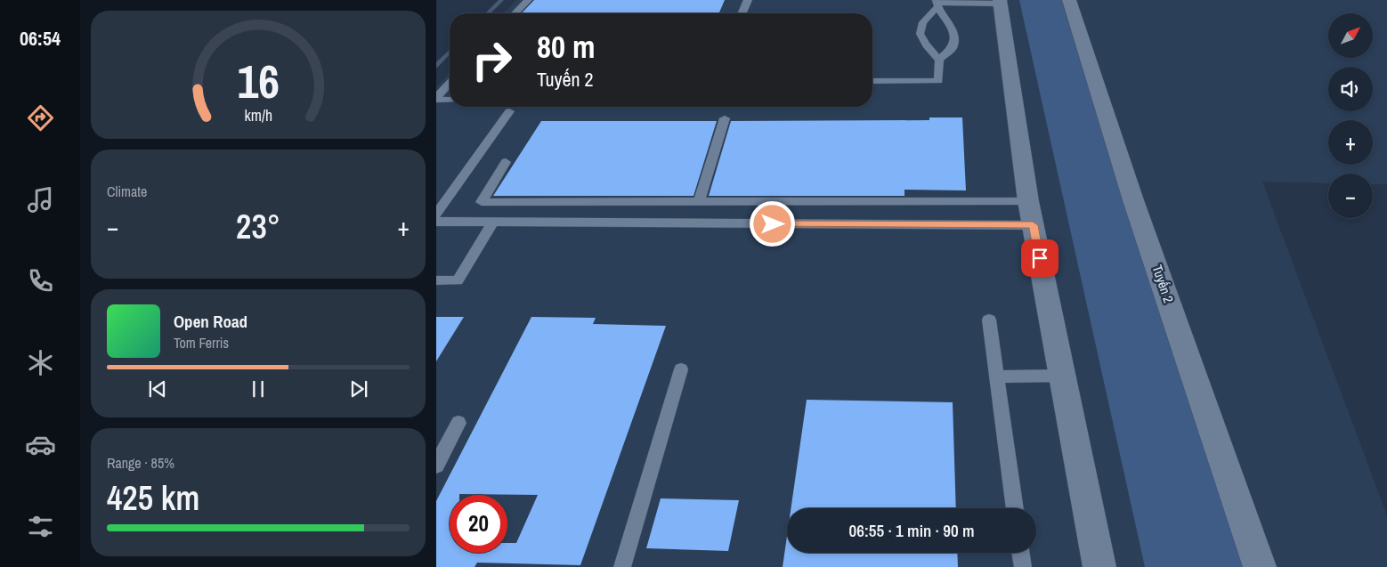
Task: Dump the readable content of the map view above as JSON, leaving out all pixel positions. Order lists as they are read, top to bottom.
{
  "streets": {
    "main road": ["Tuyến 2"]
  },
  "north": "top right",
  "page": {
    "tabs": "06:54",
    "map_buttons": ["+", "−"],
    "turn": ["80 m", "Tuyến 2"],
    "tile": [
      "Climate",
      ["Range · 85%", "425 km"]
    ],
    "heat": ["−", "23°", "+"],
    "song": ["Open Road", "Tom Ferris"],
    "limit": "20",
    "trip": "06:55 · 1 min · 90 m",
    "gauge": ["16", "km/h"]
  }
}
